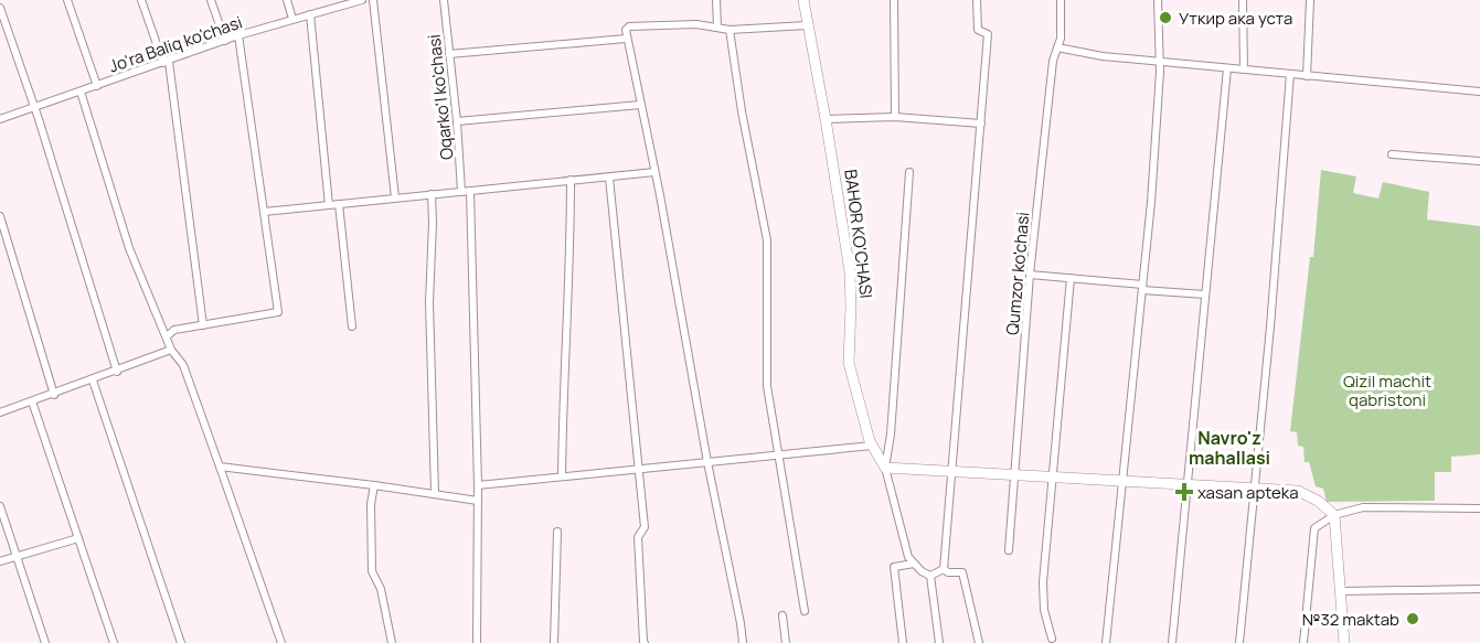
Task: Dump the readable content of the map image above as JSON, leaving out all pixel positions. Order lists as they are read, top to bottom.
{
  "streets": {
    "street": [
      "Jo'ra Baliq ko'chasi",
      "Oqarko'l ko'chasi",
      "BAHOR KO'CHASI",
      "Qumzor ko'chasi"
    ]
  },
  "districts": ["Navro'z mahallasi"],
  "parks": ["Qizil machit qabristoni"],
  "places": {
    "other": ["Уткир ака уста", "№32 maktab"],
    "health": ["xasan apteka"]
  }
}
